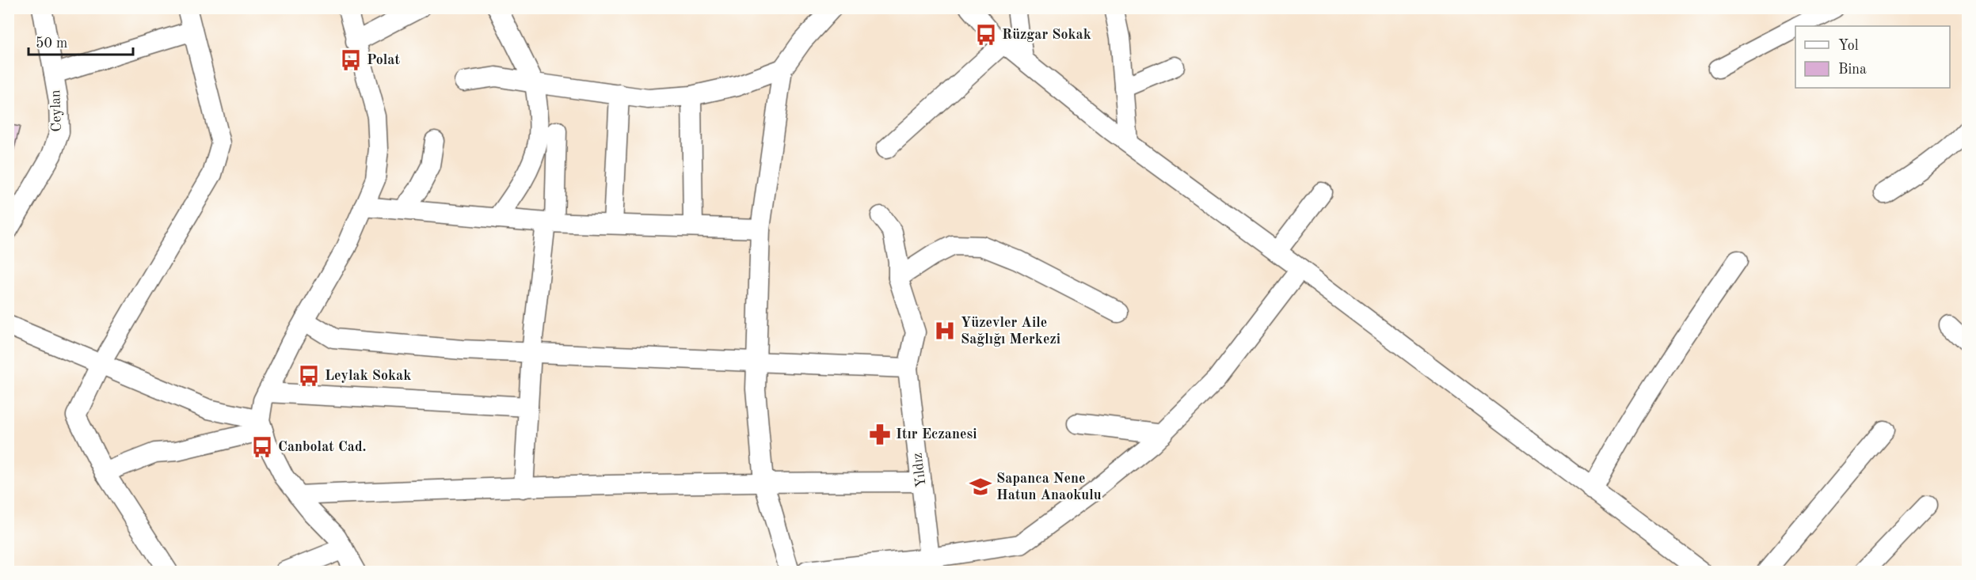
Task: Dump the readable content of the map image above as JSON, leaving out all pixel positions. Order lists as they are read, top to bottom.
{
  "streets": {
    "street": ["Ceylan", "Yıldız"]
  },
  "places": {
    "bus stop": [
      "Rüzgar Sokak",
      "Polat",
      "Leylak Sokak",
      "Canbolat Cad."
    ],
    "hospital": ["Yüzevler Aile Sağlığı Merkezi"],
    "pharmacy": ["Itır Eczanesi"],
    "school or university": ["Sapanca Nene Hatun Anaokulu"]
  },
  "legend": ["Yol", "Bina"],
  "scale_bar": "50 m"
}
